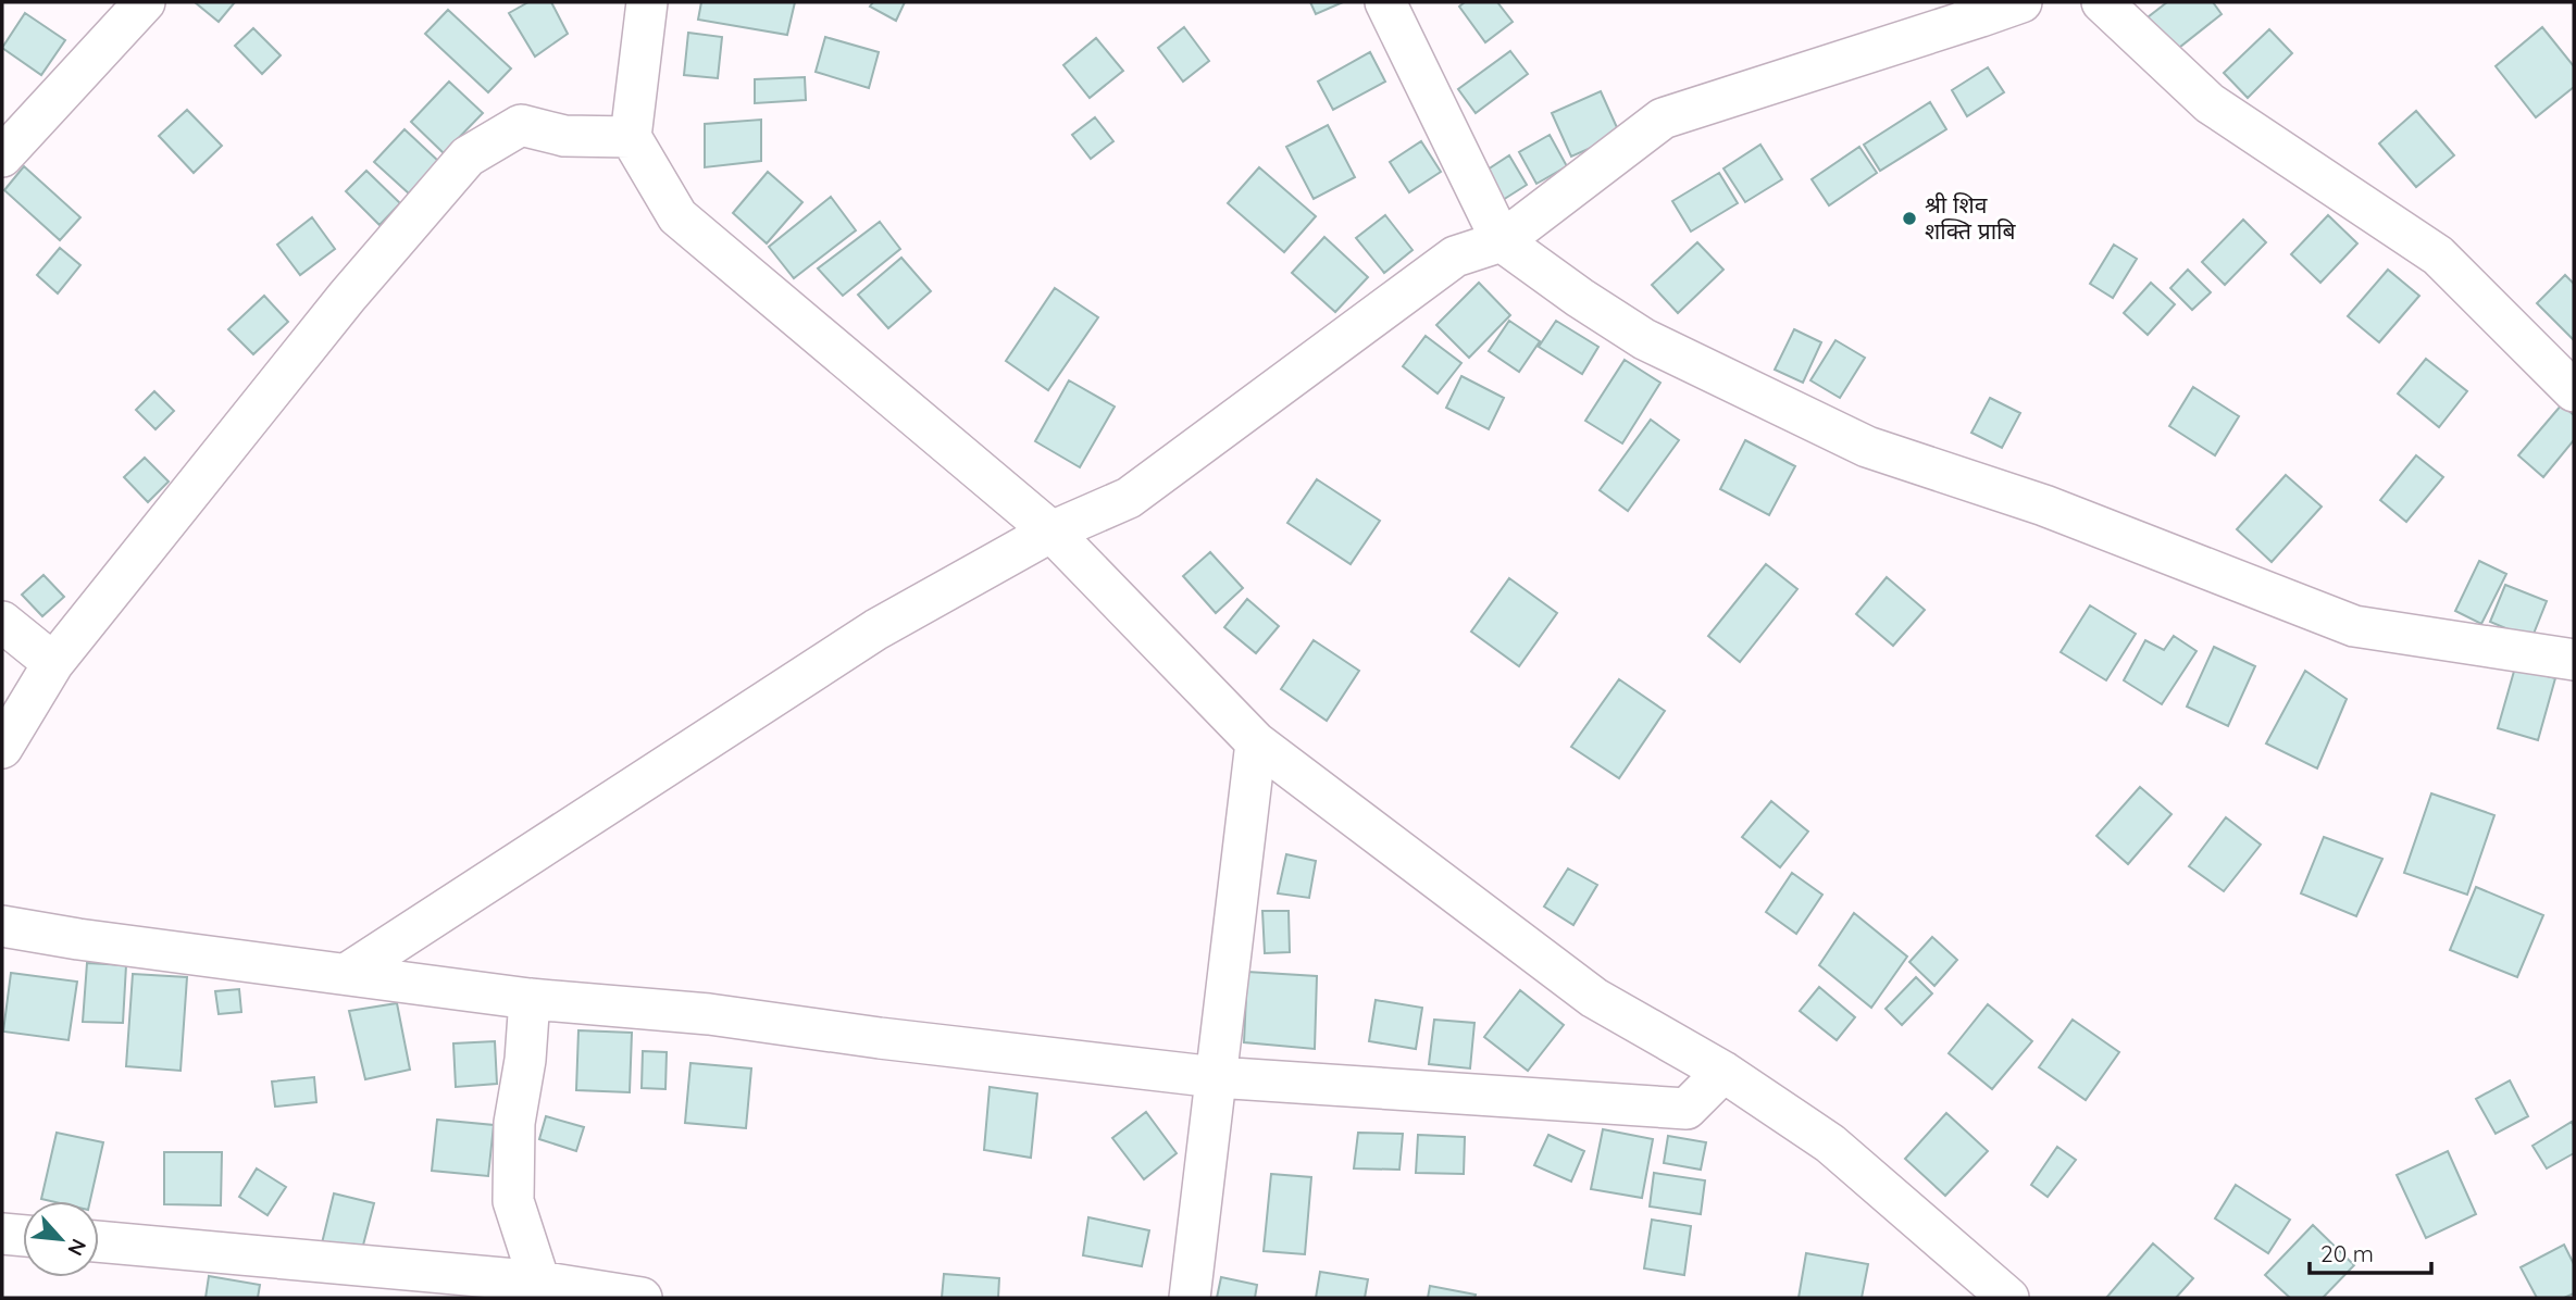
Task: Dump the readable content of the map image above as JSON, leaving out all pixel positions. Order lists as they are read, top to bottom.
{
  "places": ["श्री शिव शक्ति प्राबि"],
  "scale_bar": "20 m",
  "north": "bottom right"
}
